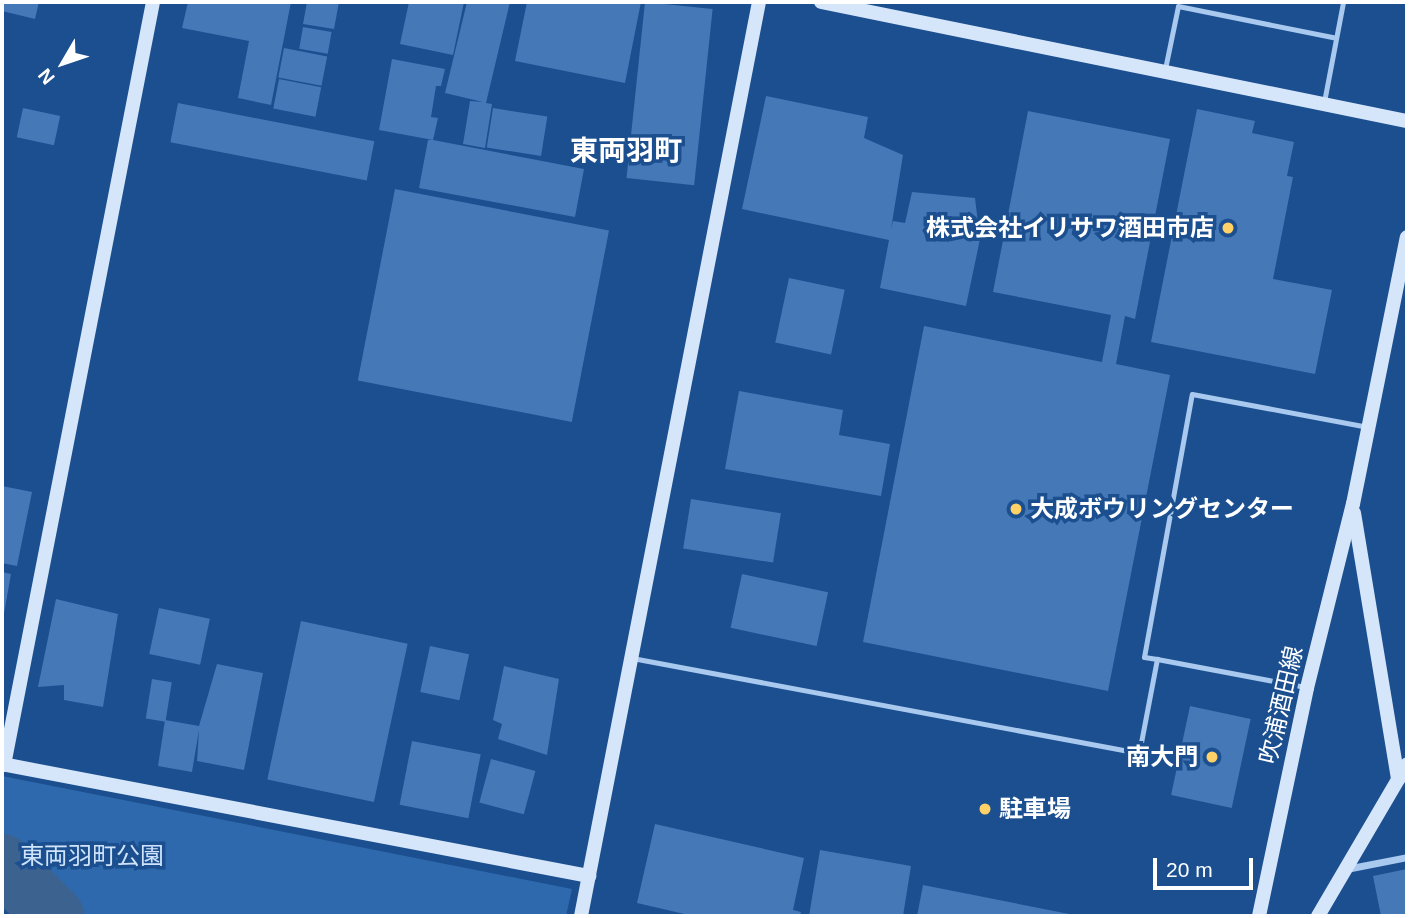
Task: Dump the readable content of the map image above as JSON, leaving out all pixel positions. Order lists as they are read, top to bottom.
{
  "streets": {
    "street": ["吹浦酒田線"]
  },
  "districts": ["東両羽町"],
  "parks": ["東両羽町公園"],
  "places": [
    "株式会社イリサワ酒田市店",
    "大成ボウリングセンター",
    "南大門",
    "駐車場"
  ],
  "scale_bar": "20 m",
  "north": "bottom left"
}
